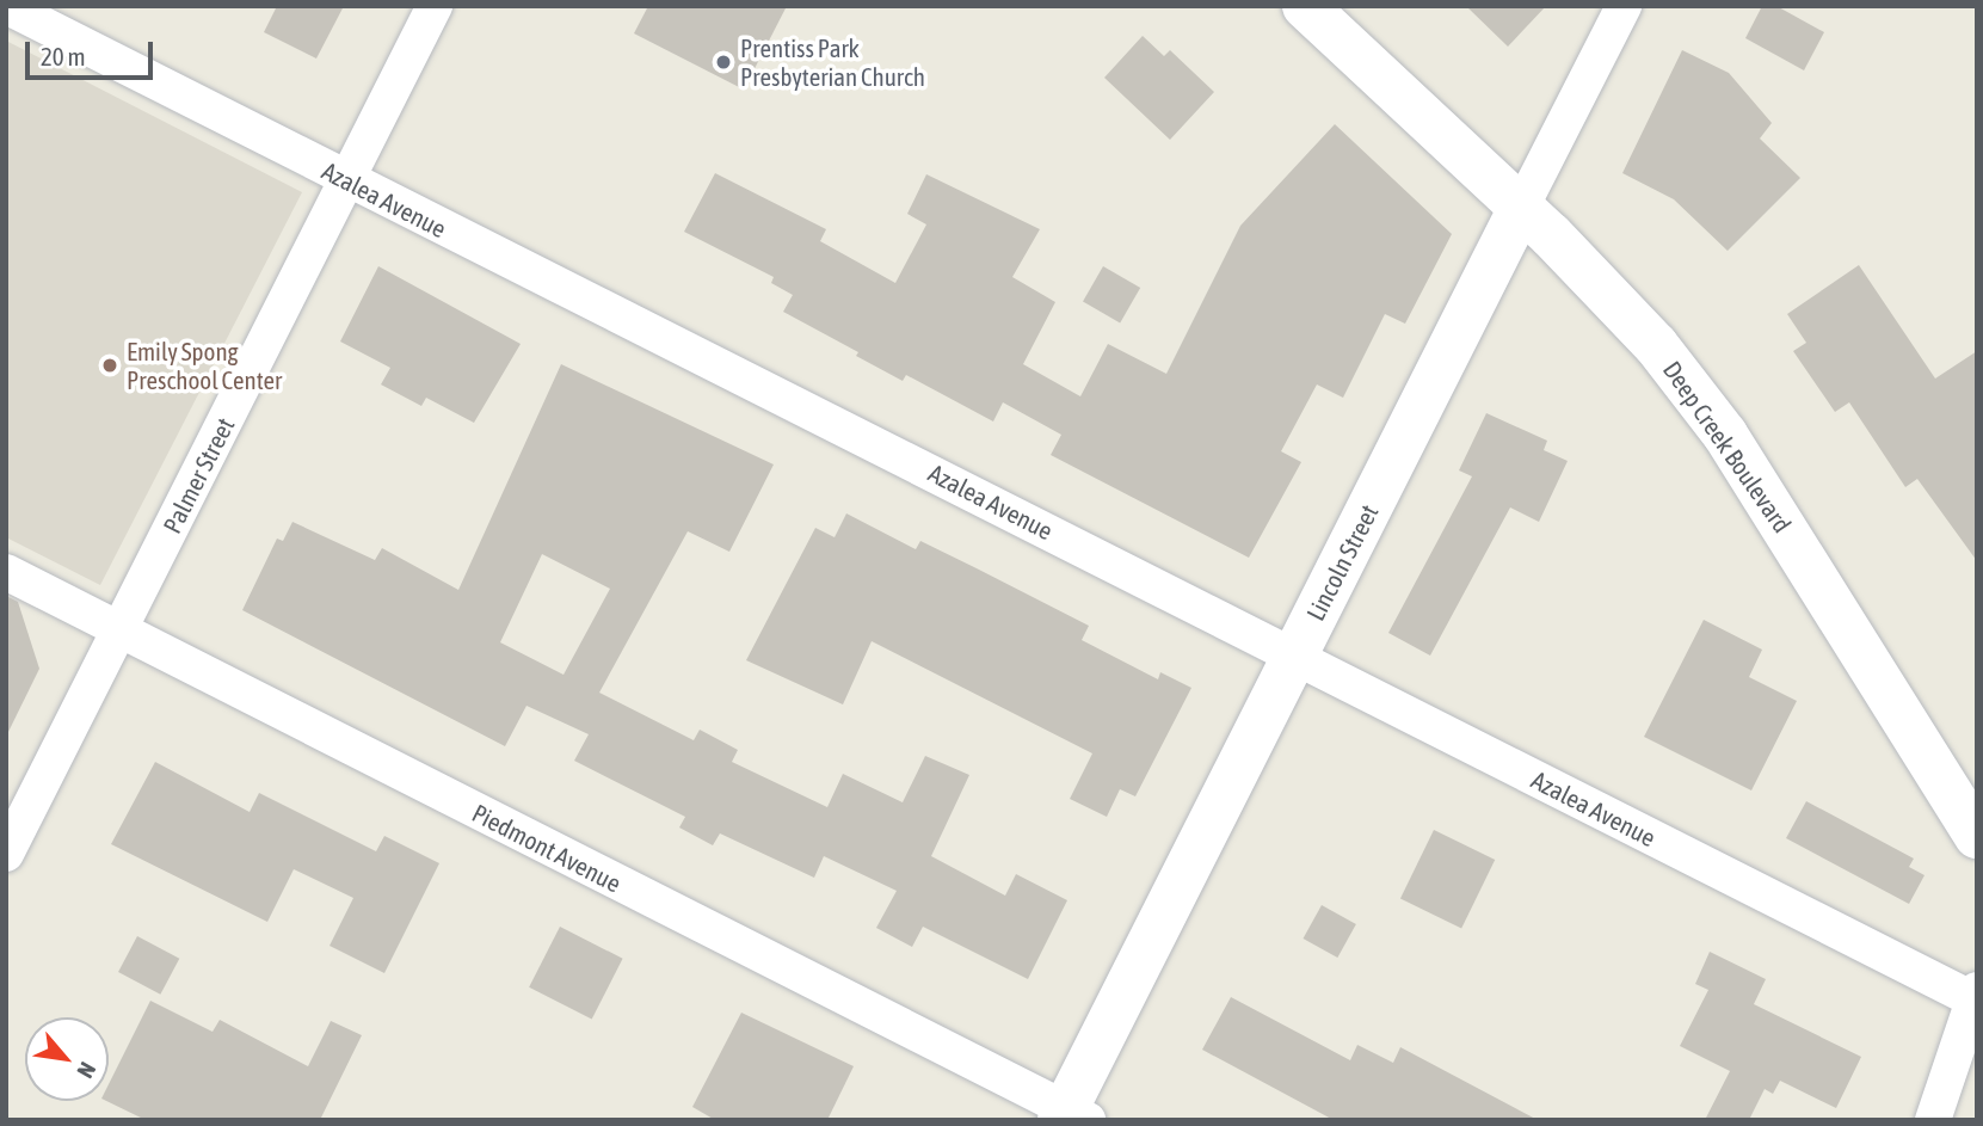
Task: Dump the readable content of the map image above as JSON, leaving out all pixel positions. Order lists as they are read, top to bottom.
{
  "streets": {
    "street": [
      "Azalea Avenue",
      "Deep Creek Boulevard",
      "Palmer Street",
      "Lincoln Street",
      "Piedmont Avenue"
    ]
  },
  "crossings": [
    ["Azalea Avenue", "Palmer Street"],
    ["Azalea Avenue", "Lincoln Street"],
    ["Deep Creek Boulevard", "Lincoln Street"],
    ["Palmer Street", "Piedmont Avenue"],
    ["Lincoln Street", "Piedmont Avenue"]
  ],
  "places": ["Prentiss Park Presbyterian Church", "Emily Spong Preschool Center"],
  "scale_bar": "20 m",
  "north": "bottom right"
}
